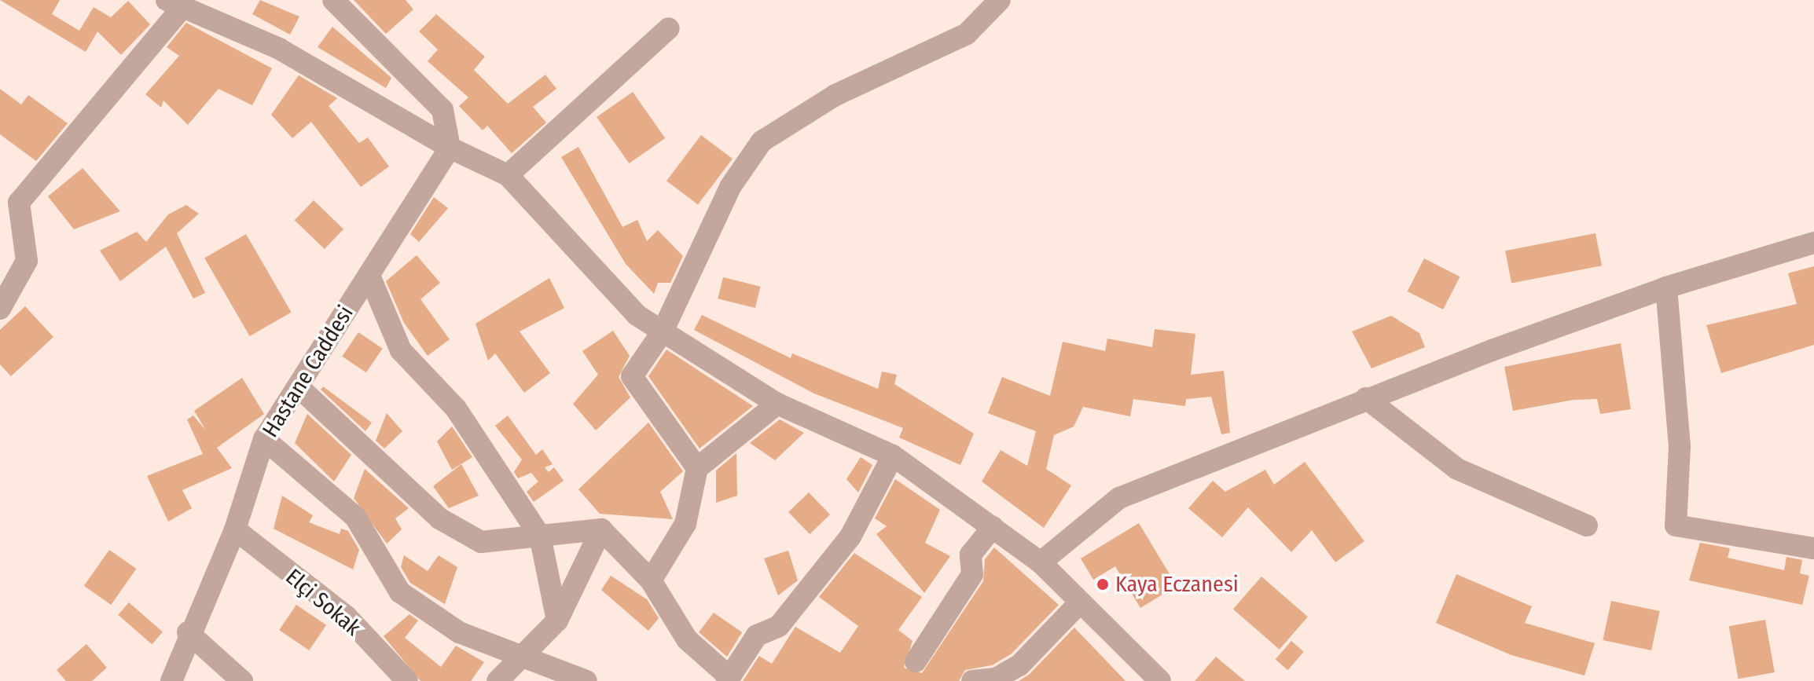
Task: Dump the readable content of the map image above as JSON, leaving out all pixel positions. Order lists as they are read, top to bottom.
{
  "streets": {
    "street": ["Hastane Caddesi", "Elçi Sokak"]
  },
  "crossings": [
    ["Hastane Caddesi", "Elçi Sokak"]
  ],
  "places": ["Kaya Eczanesi"]
}
